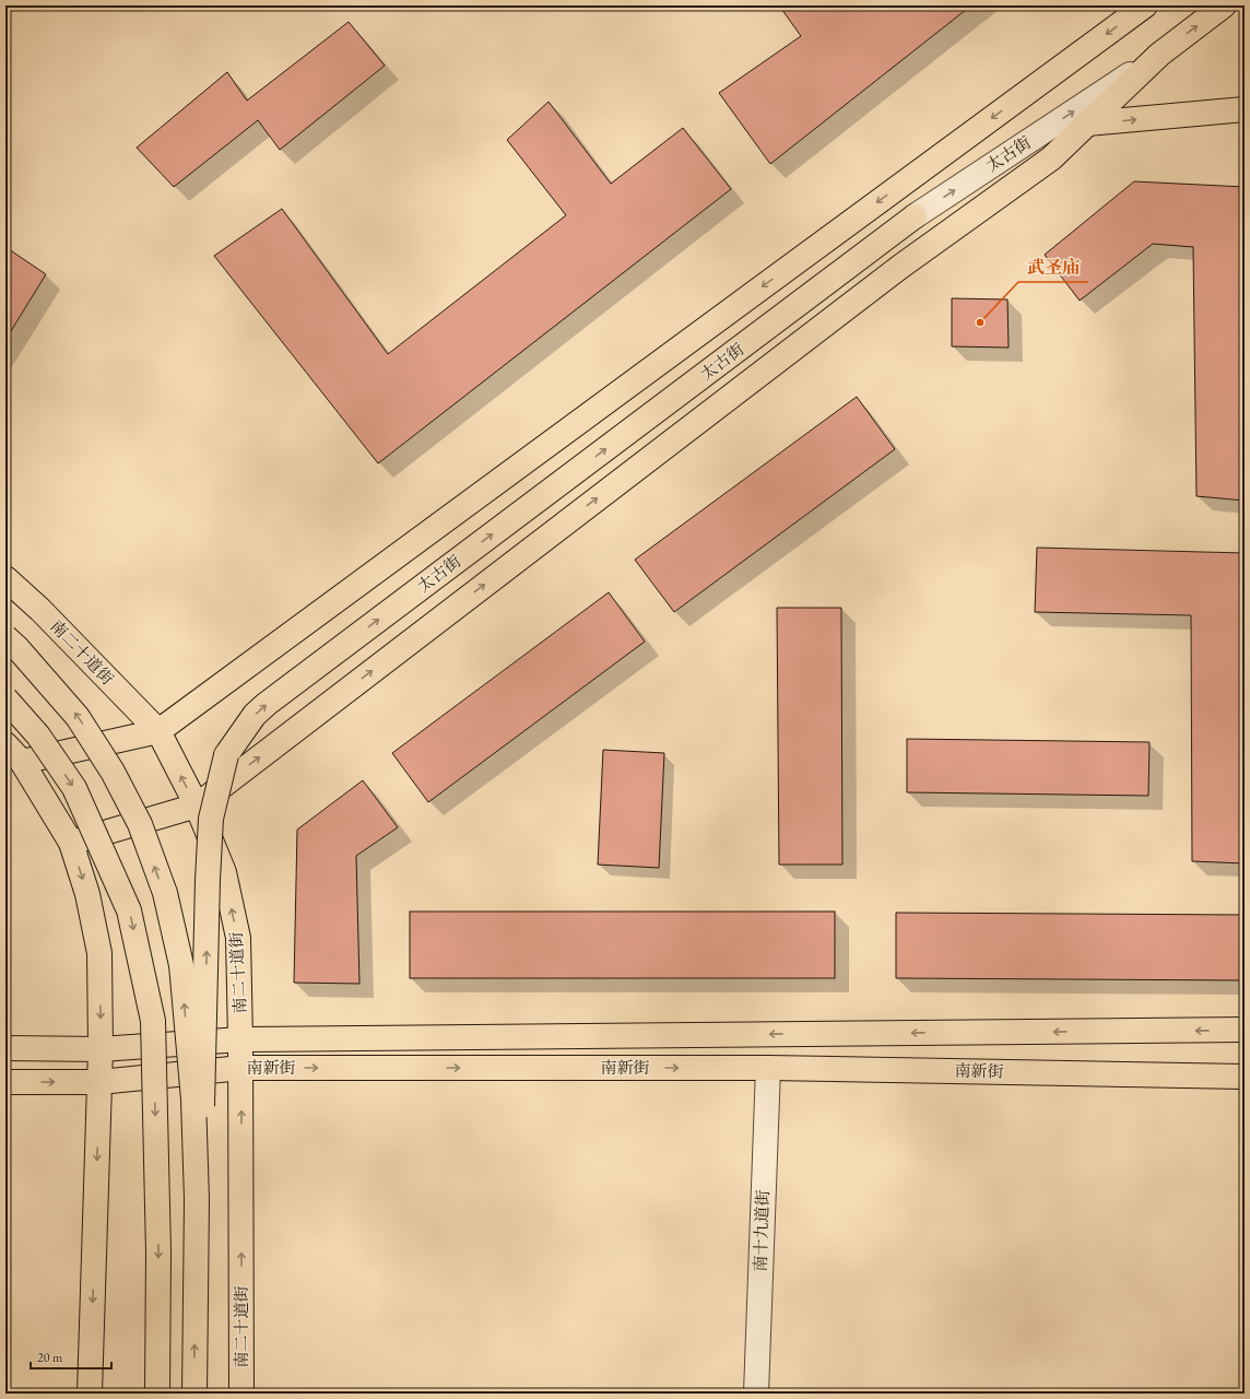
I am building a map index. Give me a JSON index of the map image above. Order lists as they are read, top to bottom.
{
  "streets": {
    "main road": ["太古街", "南二十道街", "南新街"],
    "street": ["南十九道街"]
  },
  "crossings": [
    ["太古街", "南二十道街"],
    ["南二十道街", "南新街"],
    ["南新街", "南十九道街"]
  ],
  "places": ["武圣庙"],
  "scale_bar": "20 m"
}
